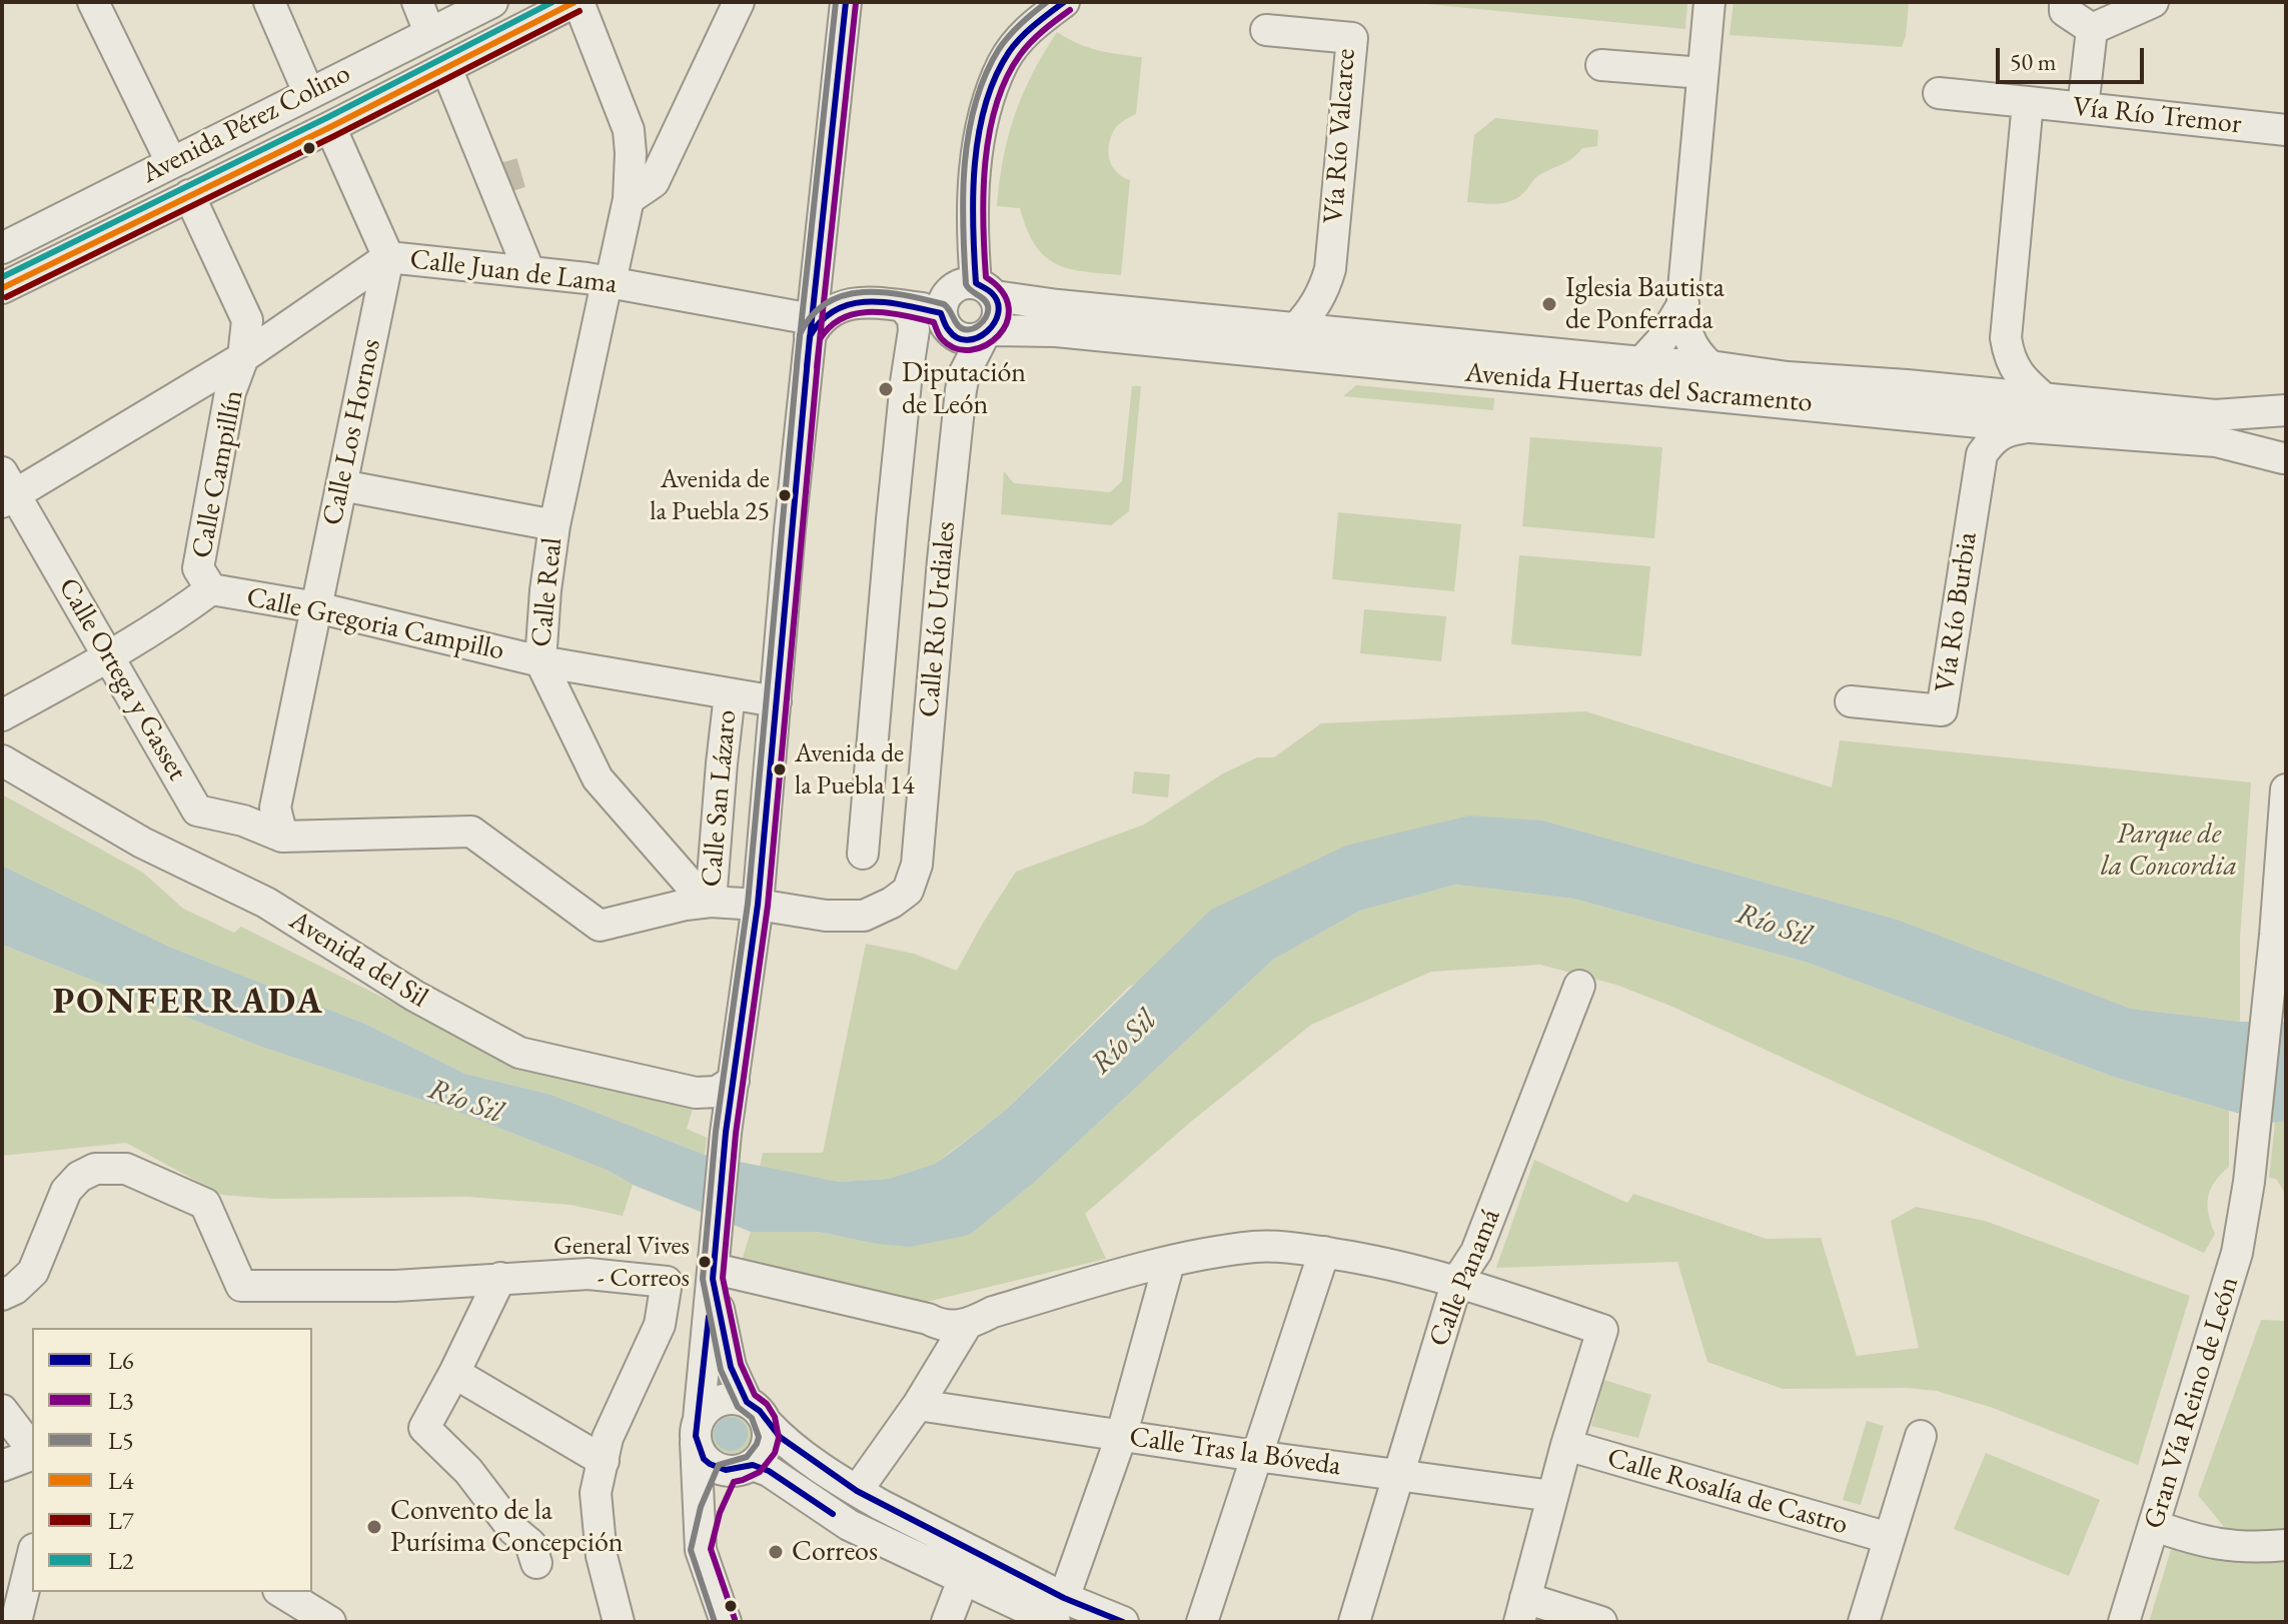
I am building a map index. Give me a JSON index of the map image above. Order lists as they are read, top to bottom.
{
  "streets": {
    "street": [
      "Vía Río Tremor",
      "Avenida Pérez Colino",
      "Vía Río Valcarce",
      "Calle Juan de Lama",
      "Avenida Huertas del Sacramento",
      "Calle Los Hornos",
      "Calle Campillín",
      "Calle Real",
      "Vía Río Burbia",
      "Calle Río Urdiales",
      "Calle Gregoria Campillo",
      "Calle Ortega y Gasset",
      "Calle San Lázaro",
      "Avenida del Sil",
      "Calle Panamá",
      "Gran Vía Reino de León",
      "Calle Tras la Bóveda",
      "Calle Rosalía de Castro"
    ]
  },
  "crossings": [
    ["Avenida Pérez Colino", "Calle Campillín"],
    ["Avenida Pérez Colino", "Calle Real"],
    ["Vía Río Valcarce", "Avenida Huertas del Sacramento"],
    ["Calle Juan de Lama", "Calle Los Hornos"],
    ["Calle Juan de Lama", "Calle Campillín"],
    ["Calle Juan de Lama", "Calle Real"],
    ["Calle Juan de Lama", "Calle Ortega y Gasset"],
    ["Avenida Huertas del Sacramento", "Vía Río Burbia"],
    ["Avenida Huertas del Sacramento", "Calle Río Urdiales"],
    ["Calle Los Hornos", "Calle Gregoria Campillo"],
    ["Calle Los Hornos", "Calle Ortega y Gasset"],
    ["Calle Campillín", "Calle Gregoria Campillo"],
    ["Calle Real", "Calle Gregoria Campillo"],
    ["Calle Real", "Calle San Lázaro"],
    ["Calle Gregoria Campillo", "Calle San Lázaro"],
    ["Calle Panamá", "Calle Tras la Bóveda"]
  ],
  "districts": ["PONFERRADA"],
  "water": ["Río Sil"],
  "parks": ["Parque de la Concordia"],
  "places": [
    "Iglesia Bautista de Ponferrada",
    "Diputación de León",
    "Avenida de la Puebla 25",
    "Avenida de la Puebla 14",
    "General Vives - Correos",
    "Convento de la Purísima Concepción",
    "Correos"
  ],
  "lines": [
    "transit line L6",
    "transit line L5",
    "transit line L4",
    "transit line L2",
    "transit line L3",
    "transit line L7"
  ],
  "legend": [
    "L6",
    "L3",
    "L5",
    "L4",
    "L7",
    "L2"
  ],
  "scale_bar": "50 m"
}
